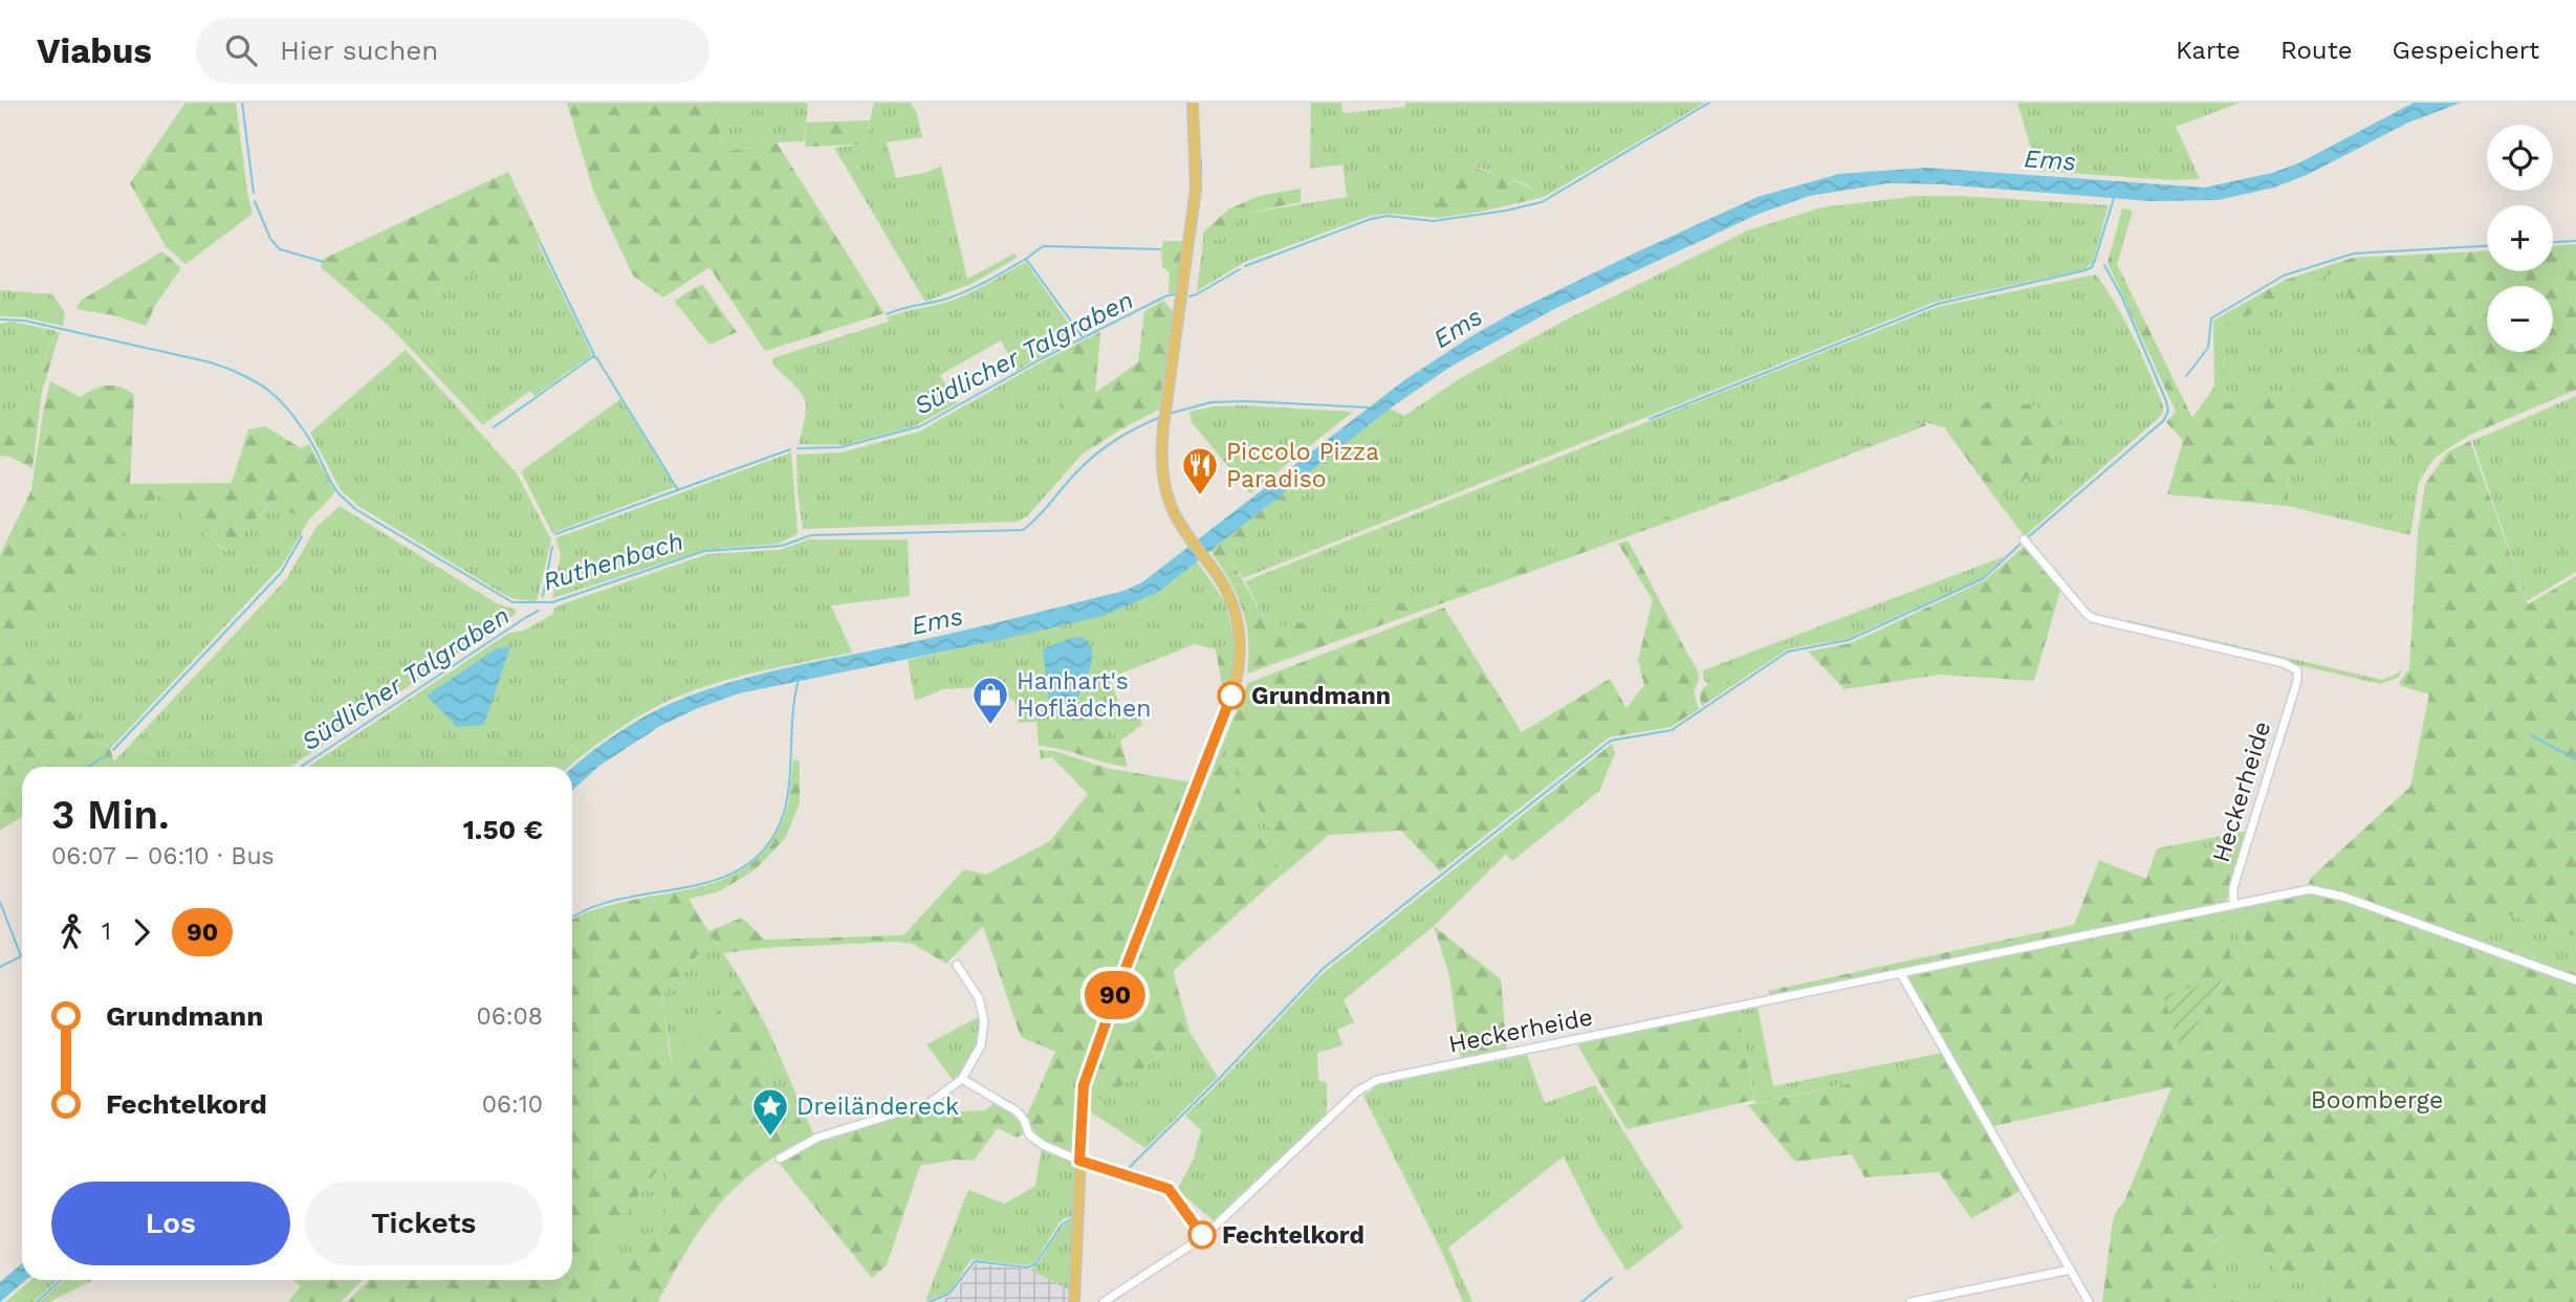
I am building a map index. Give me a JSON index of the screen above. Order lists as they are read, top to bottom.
{
  "streets": {
    "street": ["Heckerheide"]
  },
  "water": ["Ems", "Südlicher Talgraben", "Ruthenbach"],
  "parks": ["Boomberge"],
  "places": {
    "restaurant": ["Piccolo Pizza Paradiso"],
    "other": ["Grundmann", "Fechtelkord"],
    "shop": ["Hanhart's Hoflädchen"],
    "place": ["Dreiländereck"]
  },
  "lines": ["bus line 90"],
  "page": {
    "header": "Viabus",
    "search": "Hier suchen",
    "nav": ["Karte", "Route", "Gespeichert"],
    "on_map": "90",
    "map_buttons": ["+", "−"],
    "heading": ["3 Min.", "06:07 – 06:10 · Bus", "1.50 €"],
    "legs": ["1", "90"],
    "list": [
      {
        "name": "Grundmann",
        "value": "06:08"
      },
      {
        "name": "Fechtelkord",
        "value": "06:10"
      }
    ],
    "buttons": ["Los", "Tickets"]
  }
}
